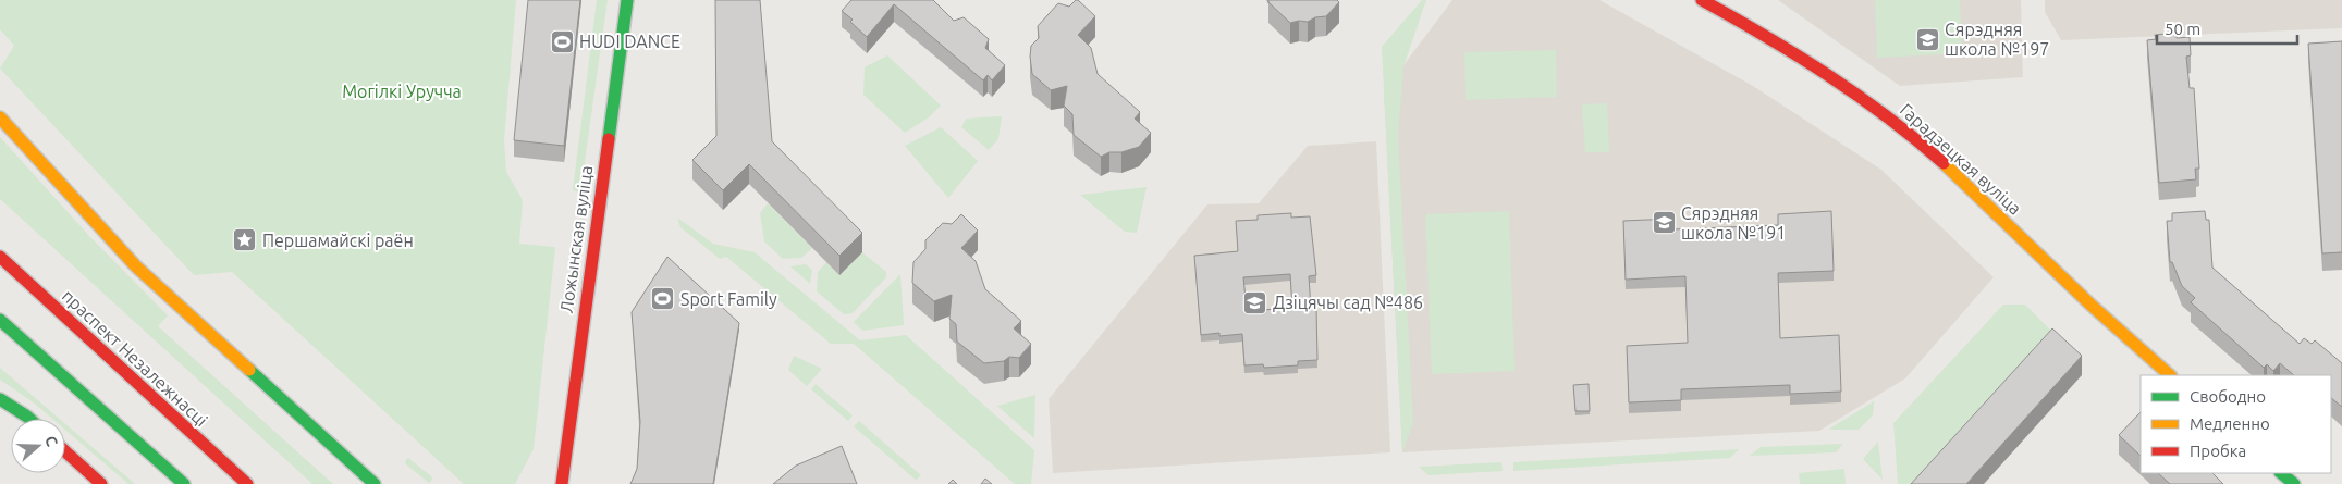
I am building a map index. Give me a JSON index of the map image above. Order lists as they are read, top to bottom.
{
  "streets": {
    "main road": ["Гарадзецкая вуліца", "Ложынская вуліца", "праспект Незалежнасці"]
  },
  "parks": ["Могілкі Уручча"],
  "places": {
    "school or university": ["Сярэдняя школа №197", "Сярэдняя школа №191", "Дзіцячы сад №486"],
    "sports": ["HUDI DANCE", "Sport Family"],
    "place": ["Першамайскі раён"]
  },
  "legend": ["Свободно", "Медленно", "Пробка"],
  "scale_bar": "50 m",
  "north": "right"
}
